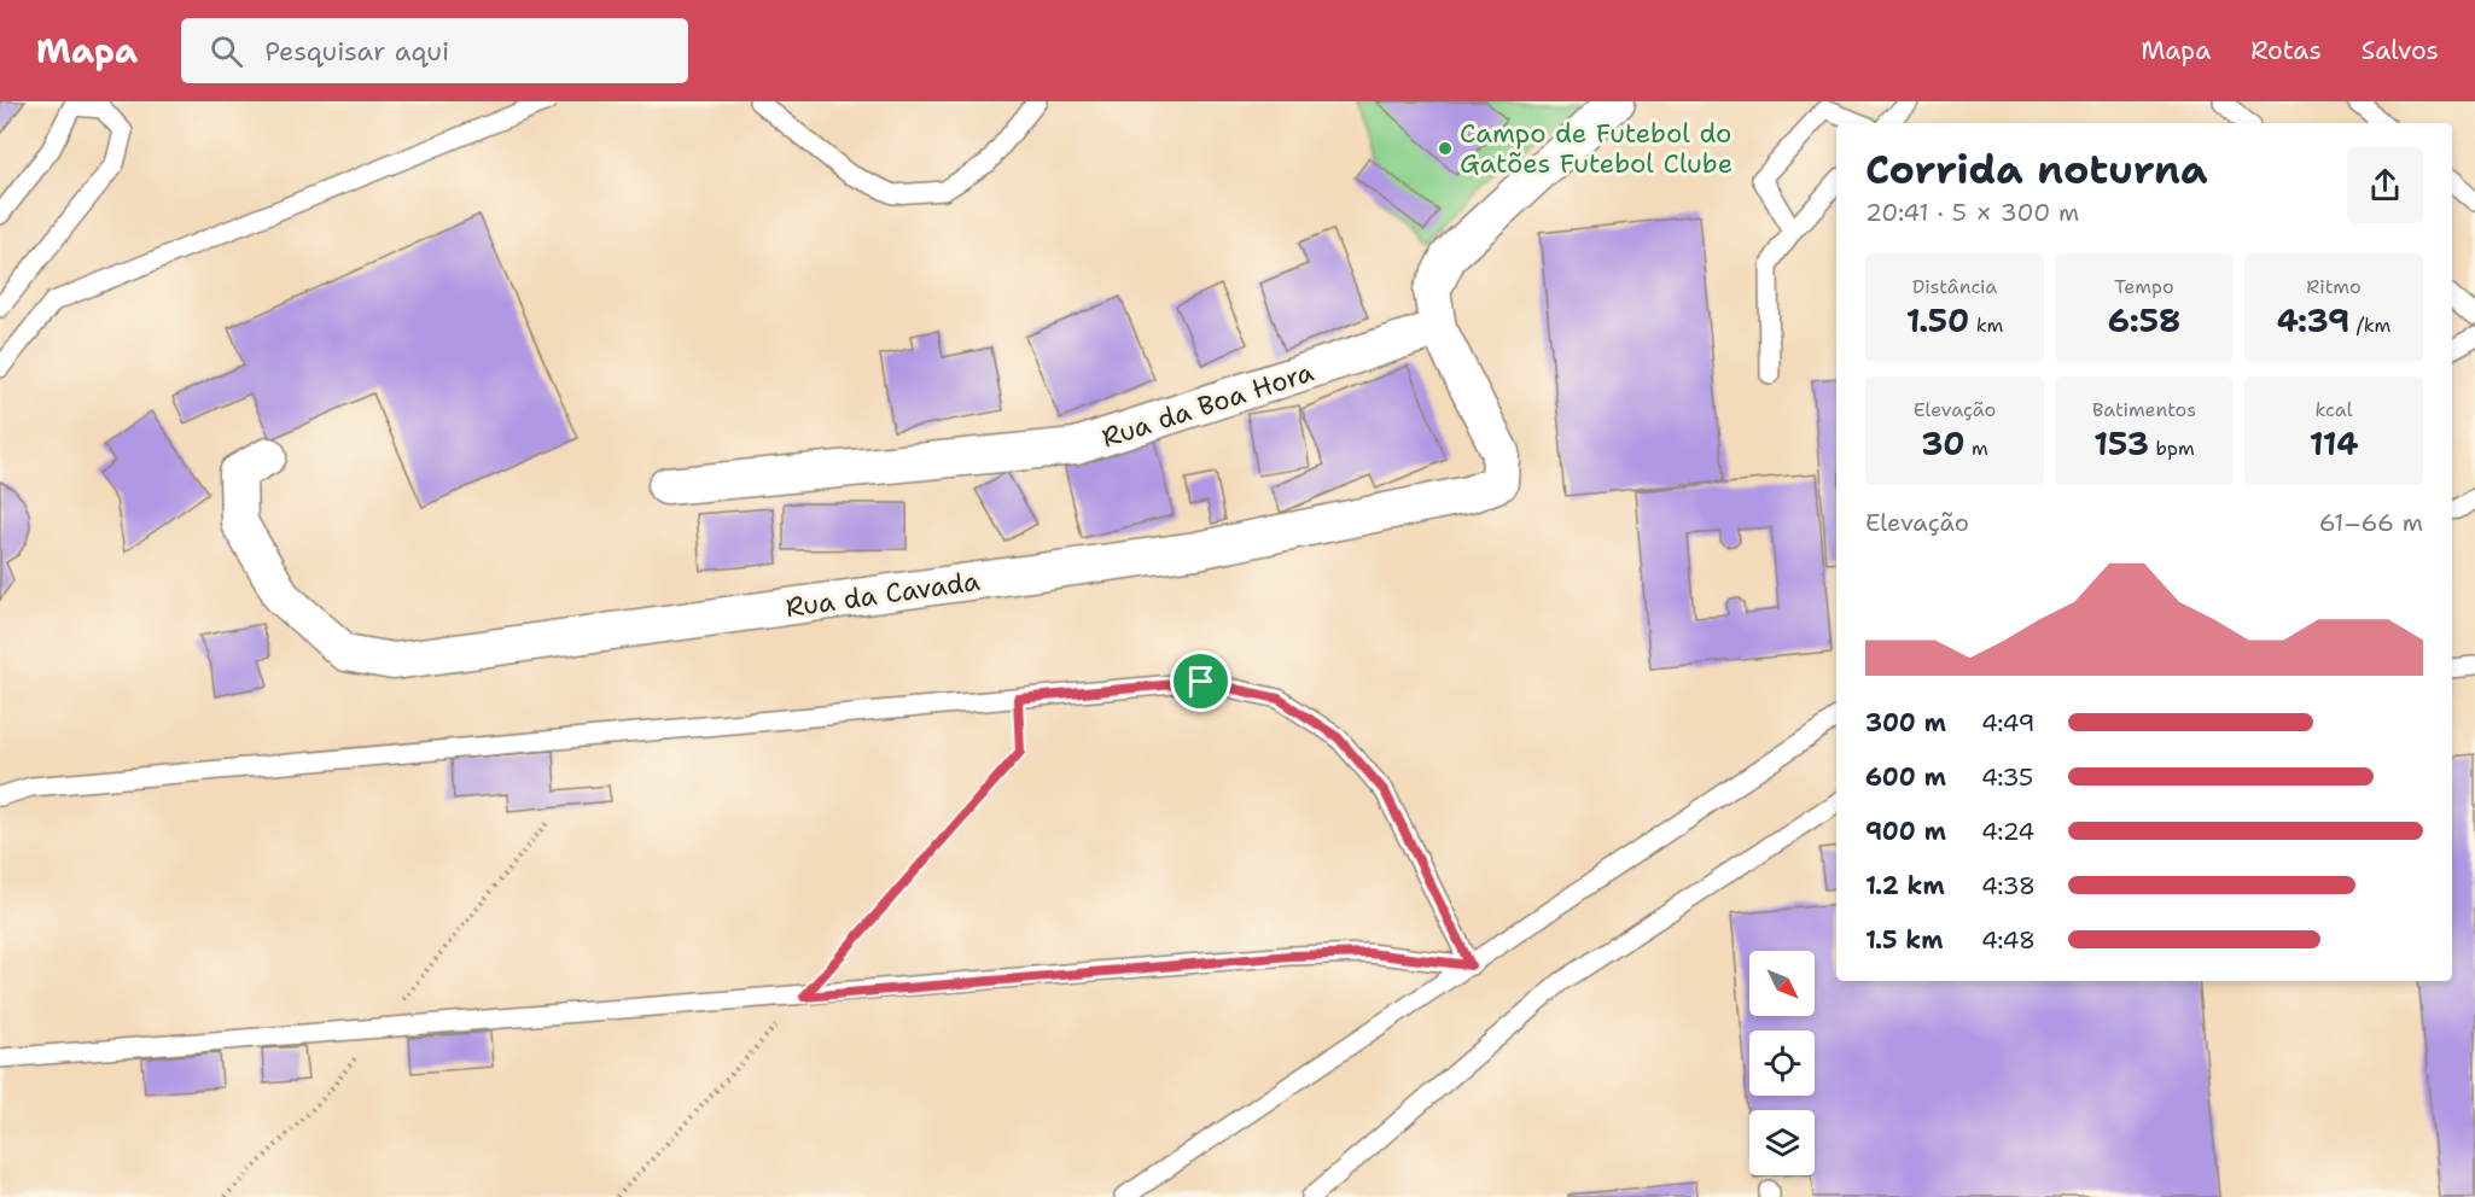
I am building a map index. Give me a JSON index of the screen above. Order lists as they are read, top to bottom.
{
  "streets": {
    "street": ["Rua da Boa Hora", "Rua da Cavada"]
  },
  "crossings": [
    ["Rua da Boa Hora", "Rua da Cavada"]
  ],
  "places": ["Campo de Futebol do Gatões Futebol Clube"],
  "north": "bottom right",
  "page": {
    "header": "Mapa",
    "search": "Pesquisar aqui",
    "nav": ["Mapa", "Rotas", "Salvos"],
    "heading": ["Corrida noturna", "20:41 · 5 × 300 m"],
    "stats": [
      ["Distância", "1.50 km"],
      ["Tempo", "6:58"],
      ["Ritmo", "4:39 /km"],
      ["Elevação", "30 m"],
      ["Batimentos", "153 bpm"],
      ["kcal", "114"]
    ],
    "chart": ["Elevação", "61–66 m"],
    "list": [
      {
        "name": "300 m",
        "note": "4:49"
      },
      {
        "name": "600 m",
        "note": "4:35"
      },
      {
        "name": "900 m",
        "note": "4:24"
      },
      {
        "name": "1.2 km",
        "note": "4:38"
      },
      {
        "name": "1.5 km",
        "note": "4:48"
      }
    ]
  }
}
